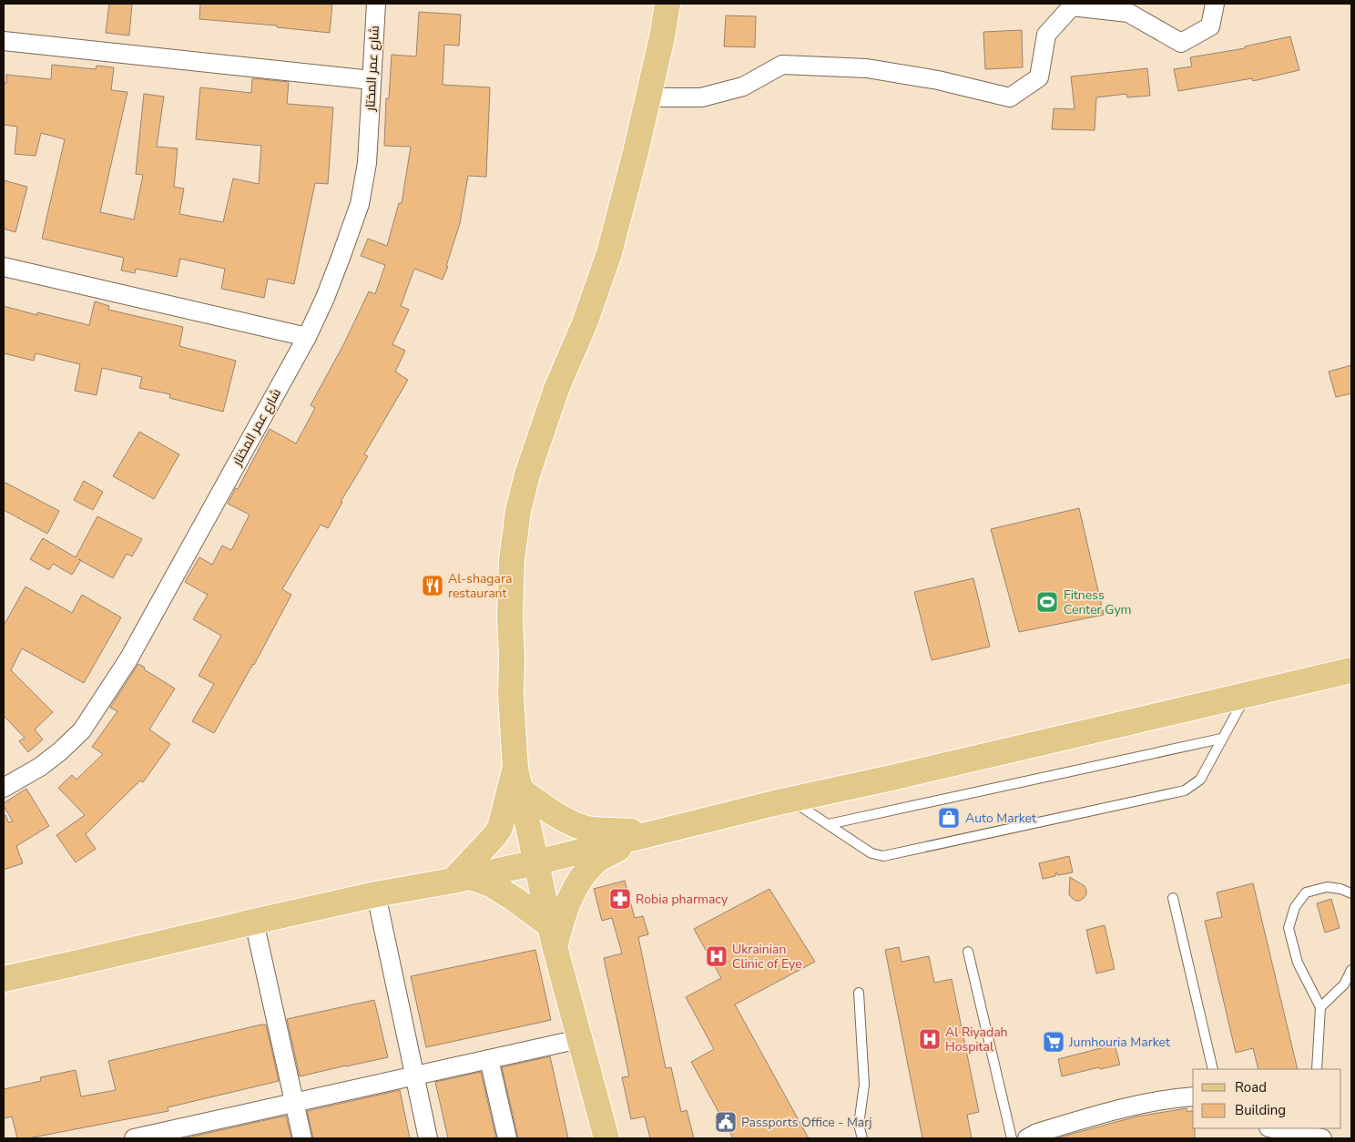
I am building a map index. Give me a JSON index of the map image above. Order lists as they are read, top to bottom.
{
  "streets": {
    "street": ["شارع عمر المختار"]
  },
  "places": {
    "restaurant": ["Al-shagara restaurant"],
    "sports": ["Fitness Center Gym"],
    "shop": ["Auto Market"],
    "pharmacy": ["Robia pharmacy"],
    "hospital": ["Ukrainian Clinic of Eye", "Al Riyadah Hospital"],
    "supermarket": ["Jumhouria Market"],
    "public building": ["Passports Office - Marj"]
  },
  "legend": ["Road", "Building"]
}
